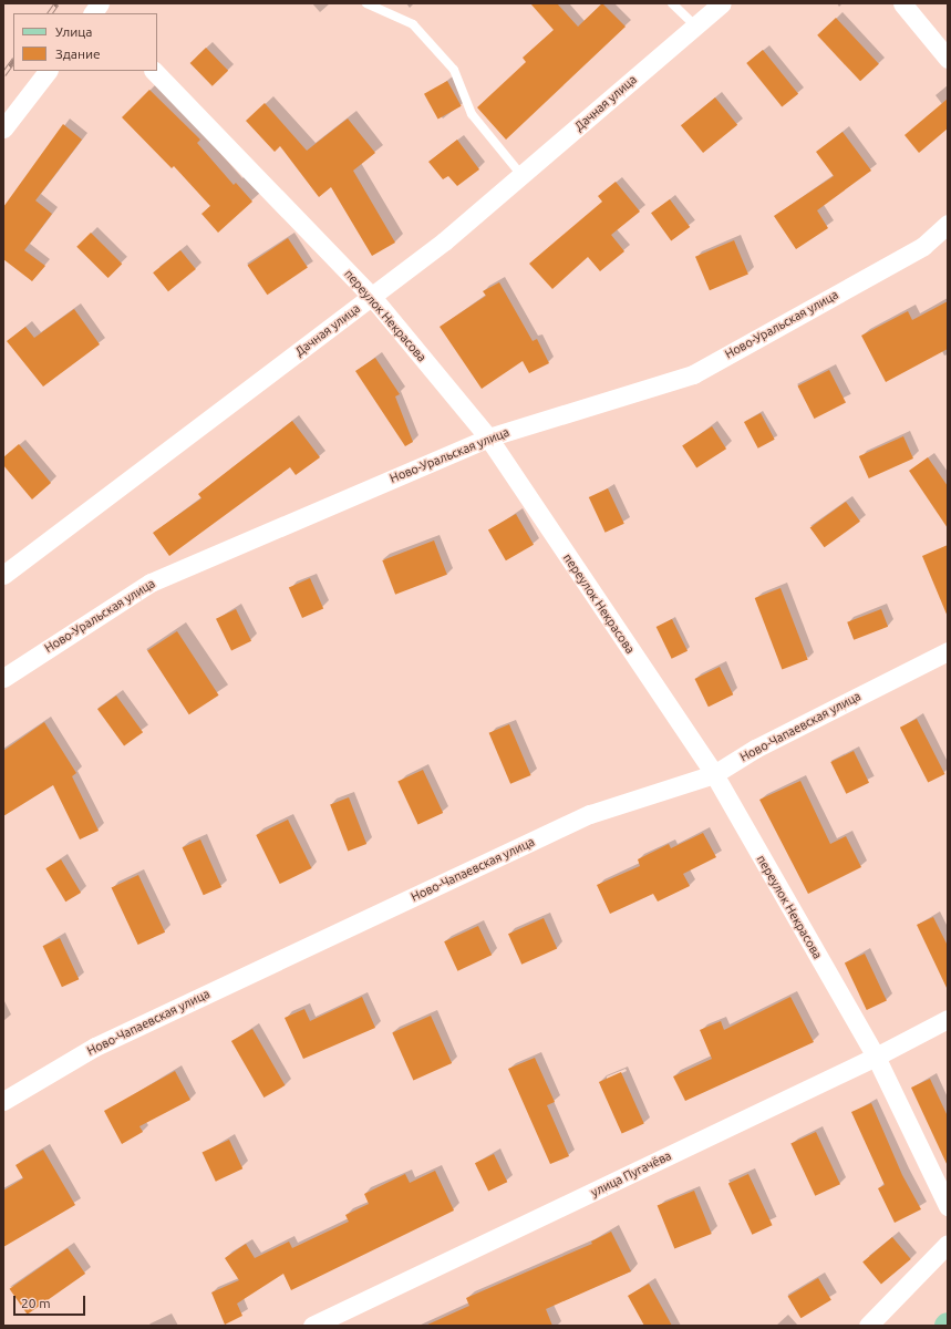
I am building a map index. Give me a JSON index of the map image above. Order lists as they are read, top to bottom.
{
  "streets": {
    "street": [
      "Дачная улица",
      "переулок Некрасова",
      "Ново-Уральская улица",
      "Ново-Чапаевская улица",
      "улица Пугачёва"
    ]
  },
  "crossings": [
    ["Дачная улица", "переулок Некрасова"],
    ["переулок Некрасова", "Ново-Уральская улица"],
    ["переулок Некрасова", "Ново-Чапаевская улица"],
    ["переулок Некрасова", "улица Пугачёва"]
  ],
  "legend": ["Улица", "Здание"],
  "scale_bar": "20 m"
}
